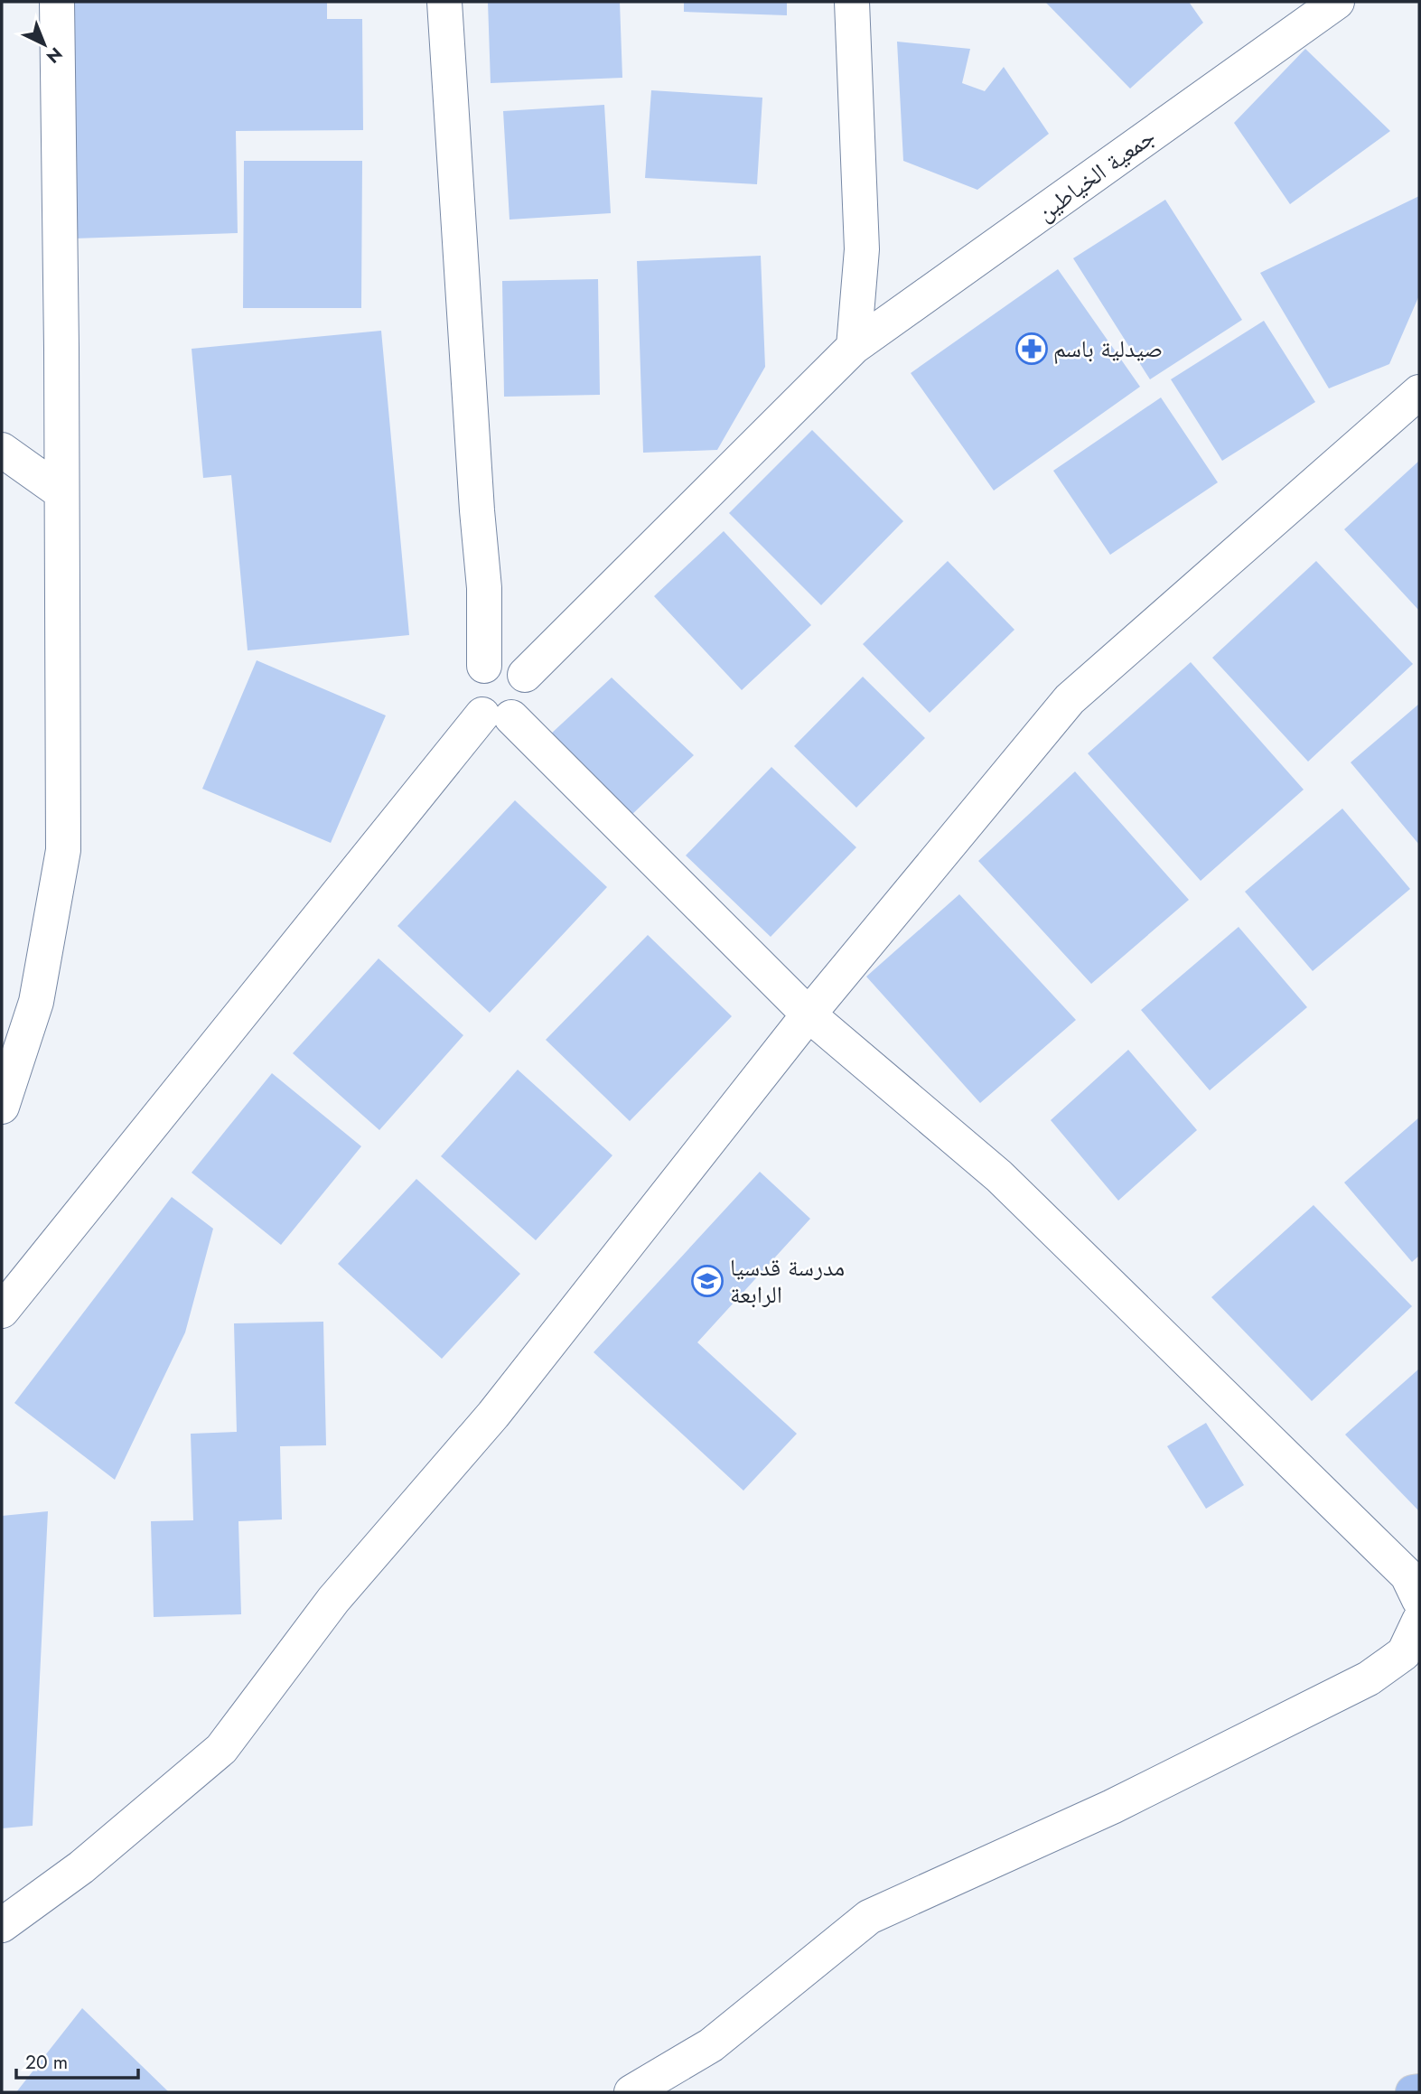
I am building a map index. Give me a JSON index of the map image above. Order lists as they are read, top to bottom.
{
  "streets": {
    "street": ["جمعية الخياطين"]
  },
  "places": {
    "pharmacy": ["صيدلية باسم"],
    "school or university": ["مدرسة قدسيا الرابعة"]
  },
  "scale_bar": "20 m",
  "north": "bottom right"
}
